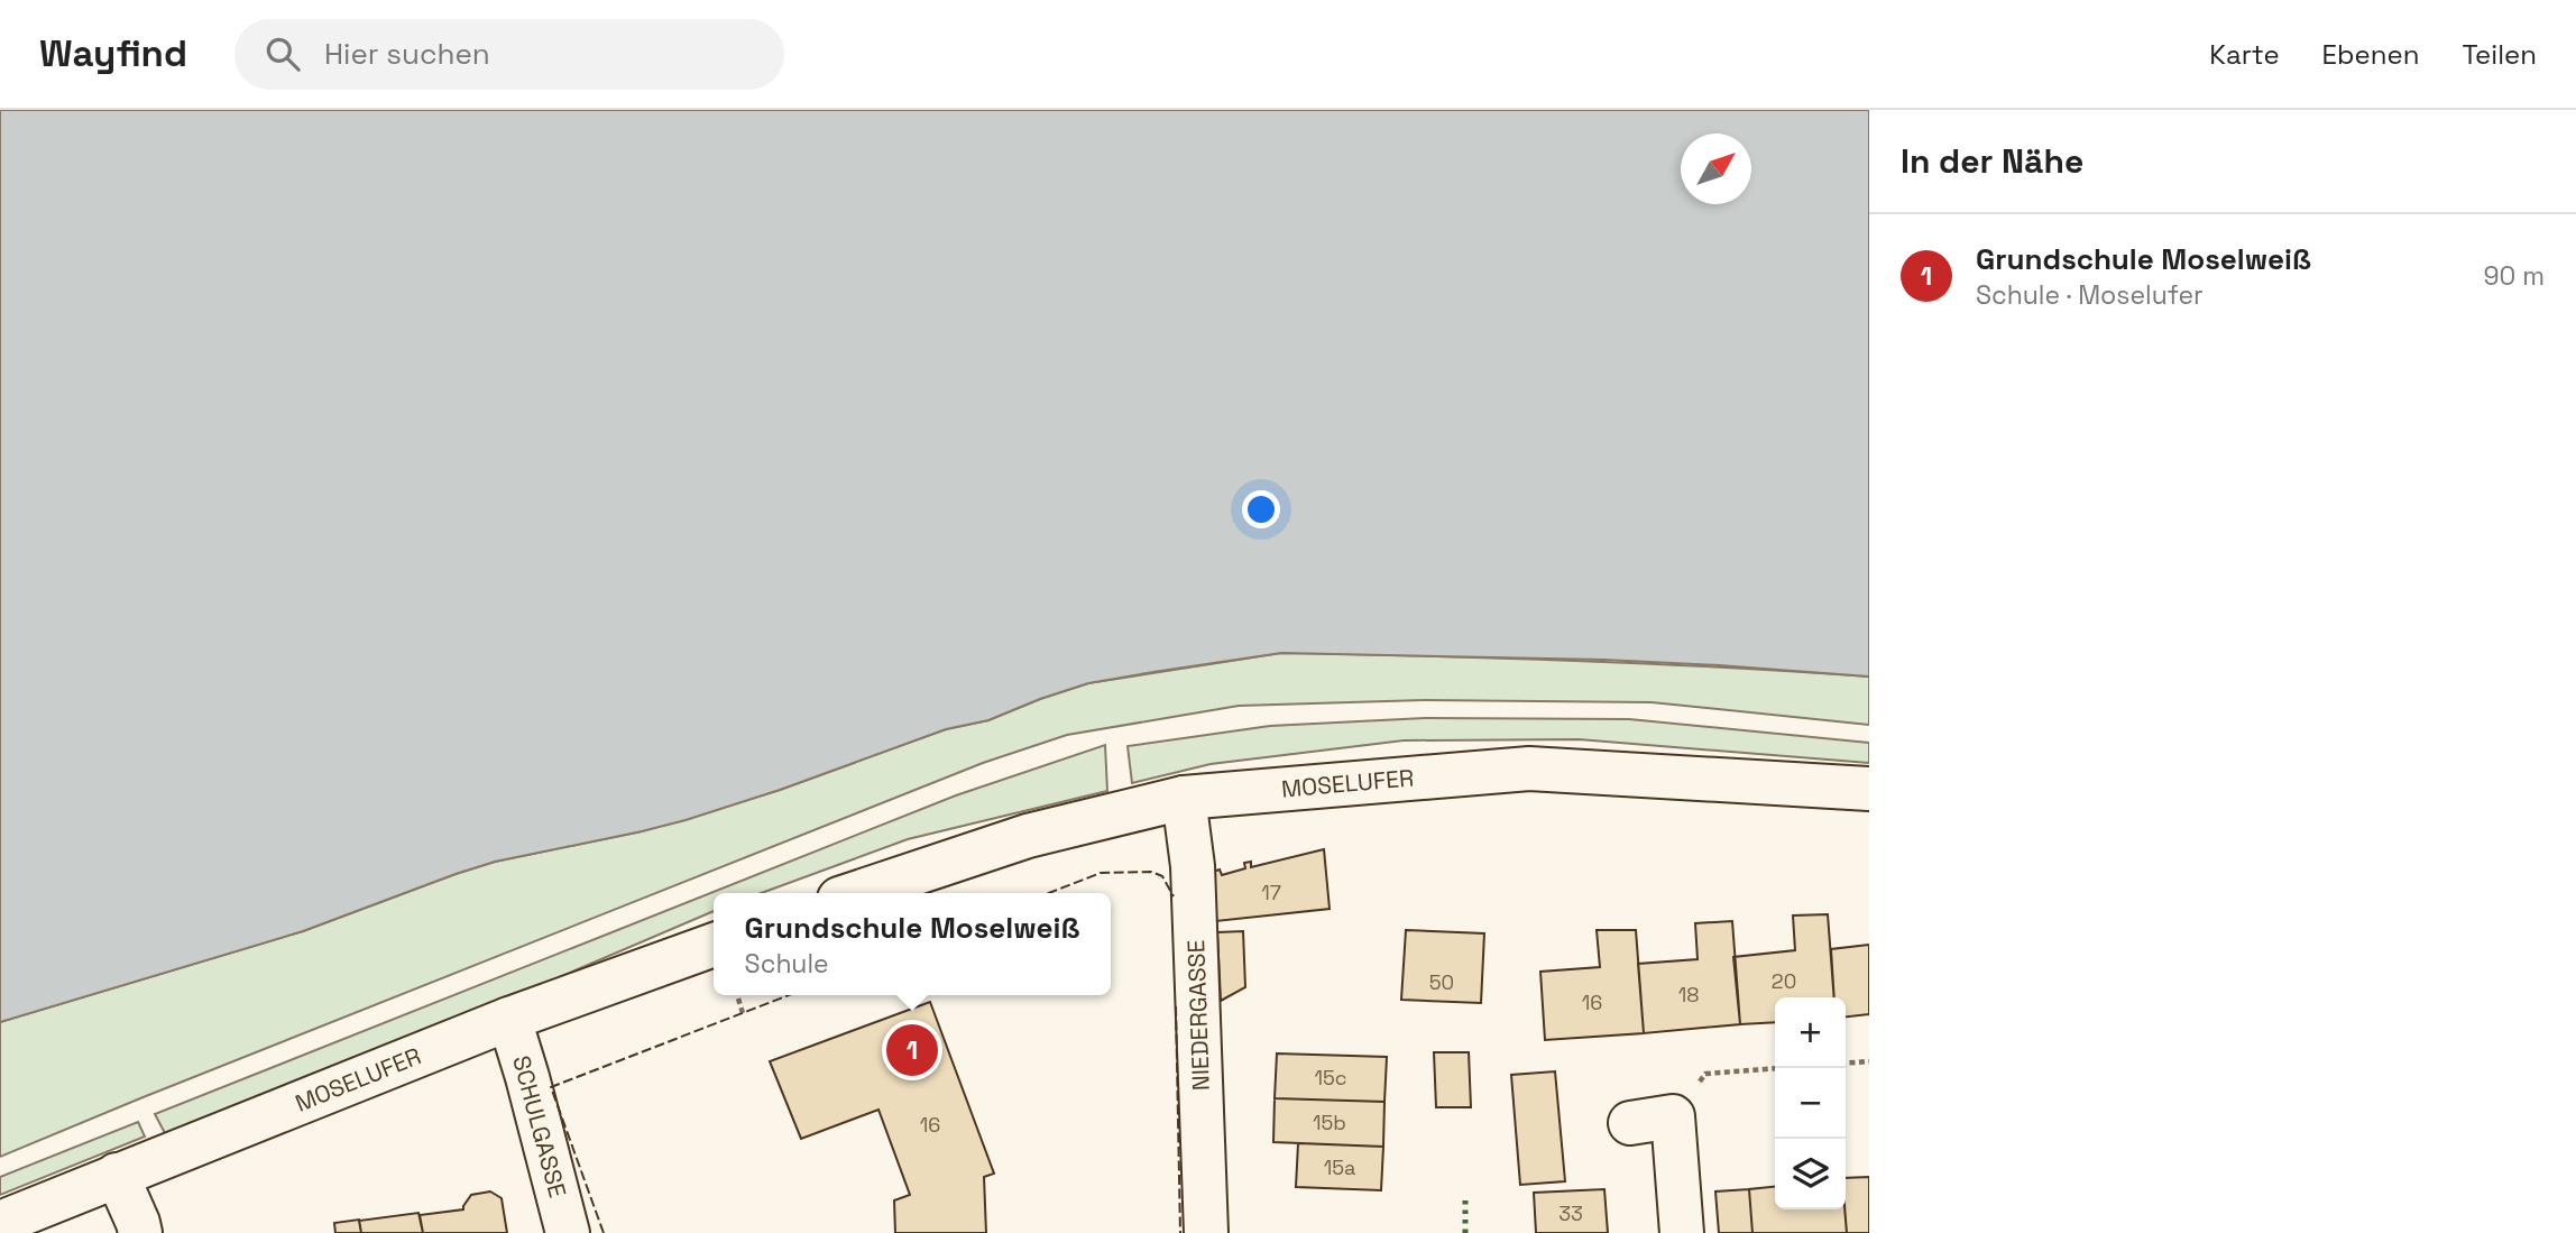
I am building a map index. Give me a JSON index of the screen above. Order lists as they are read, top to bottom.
{
  "streets": {
    "main road": ["MOSELUFER", "NIEDERGASSE", "SCHULGASSE"]
  },
  "crossings": [
    ["MOSELUFER", "NIEDERGASSE"],
    ["MOSELUFER", "SCHULGASSE"]
  ],
  "house_numbers": [
    "17",
    "20",
    "50",
    "18",
    "16",
    "15c",
    "15b",
    "16",
    "15a",
    "33"
  ],
  "north": "top right",
  "page": {
    "header": "Wayfind",
    "search": "Hier suchen",
    "nav": ["Karte", "Ebenen", "Teilen"],
    "heading": "In der Nähe",
    "list": [
      {
        "mark": "1",
        "name": "Grundschule Moselweiß",
        "note": "Schule · Moselufer",
        "value": "90 m"
      }
    ],
    "popup": ["Grundschule Moselweiß", "Schule"],
    "map_buttons": ["+", "−"],
    "pins": "1"
  }
}
